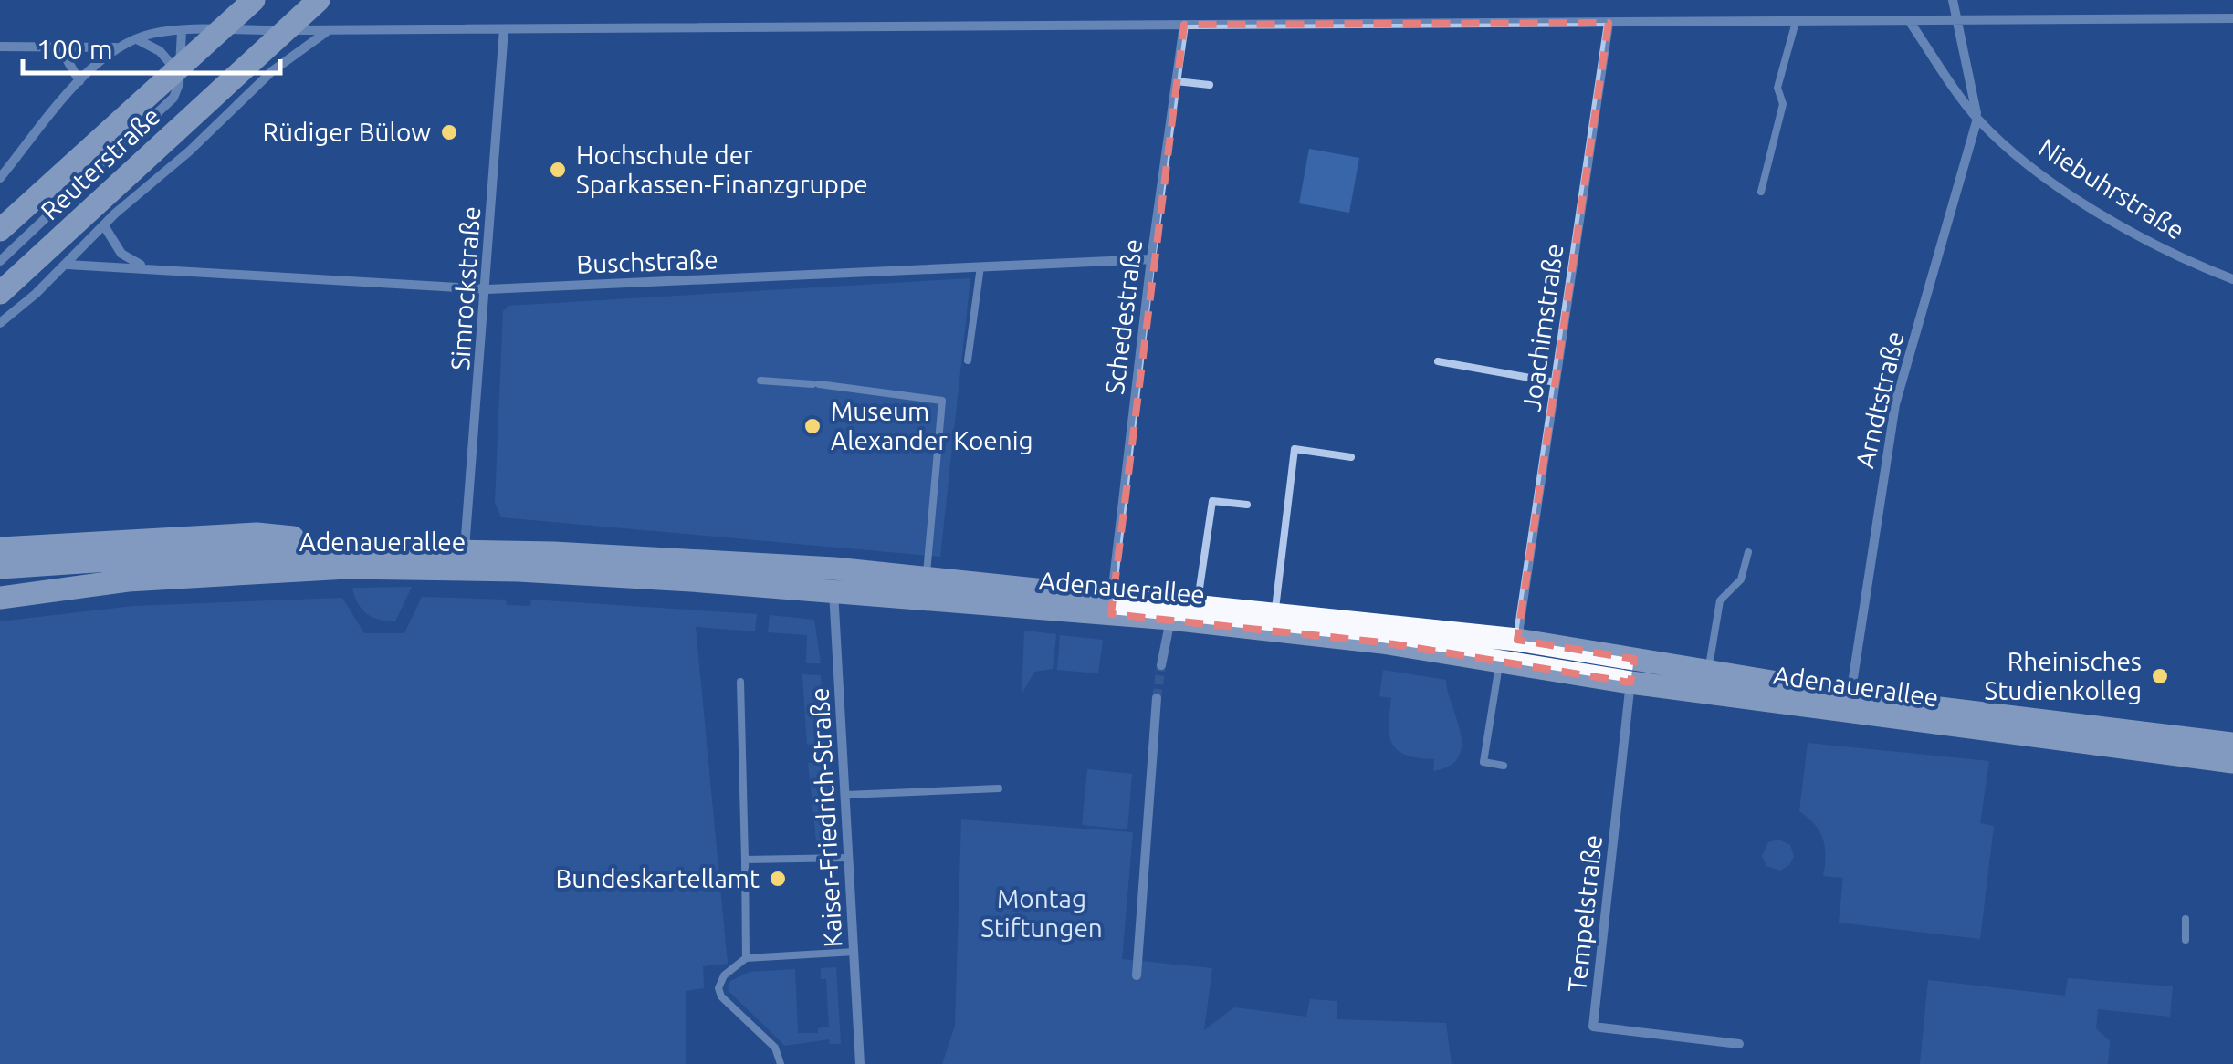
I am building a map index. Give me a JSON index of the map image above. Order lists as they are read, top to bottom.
{
  "streets": {
    "main road": ["Reuterstraße", "Adenauerallee"],
    "street": [
      "Niebuhrstraße",
      "Buschstraße",
      "Simrockstraße",
      "Schedestraße",
      "Joachimstraße",
      "Arndtstraße",
      "Kaiser-Friedrich-Straße",
      "Tempelstraße"
    ]
  },
  "crossings": [
    ["Niebuhrstraße", "Arndtstraße"],
    ["Buschstraße", "Simrockstraße"],
    ["Buschstraße", "Schedestraße"],
    ["Simrockstraße", "Adenauerallee"],
    ["Schedestraße", "Adenauerallee"],
    ["Joachimstraße", "Adenauerallee"],
    ["Arndtstraße", "Adenauerallee"],
    ["Adenauerallee", "Kaiser-Friedrich-Straße"],
    ["Adenauerallee", "Tempelstraße"]
  ],
  "parks": ["Montag Stiftungen"],
  "places": [
    "Rüdiger Bülow",
    "Hochschule der Sparkassen-Finanzgruppe",
    "Museum Alexander Koenig",
    "Rheinisches Studienkolleg",
    "Bundeskartellamt"
  ],
  "scale_bar": "100 m"
}
